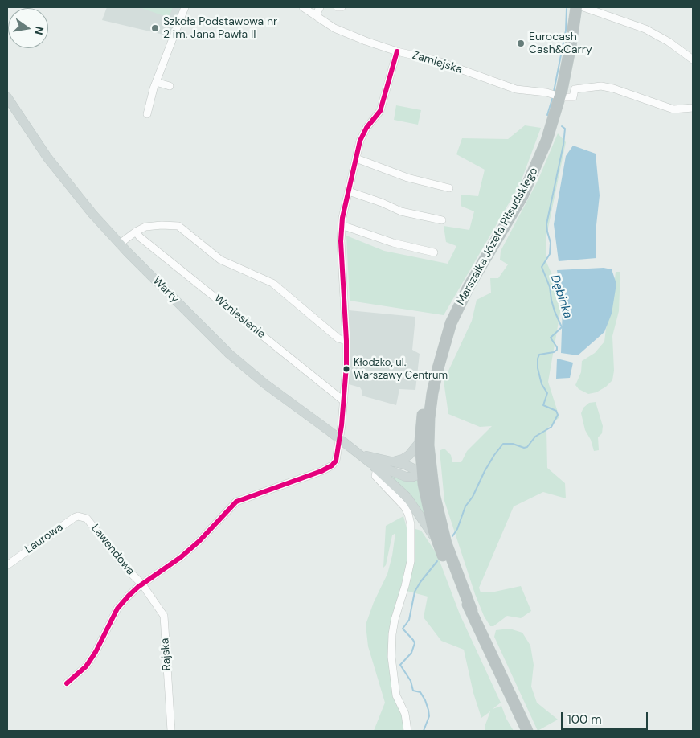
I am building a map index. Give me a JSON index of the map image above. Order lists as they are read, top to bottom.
{
  "streets": {
    "highway": ["Marszałka Józefa Piłsudskiego"],
    "main road": ["Warty"],
    "street": [
      "Zamiejska",
      "Wzniesienie",
      "Laurowa",
      "Lawendowa",
      "Rajska"
    ]
  },
  "crossings": [
    ["Laurowa", "Lawendowa"],
    ["Lawendowa", "Rajska"]
  ],
  "water": ["Dębinka"],
  "places": ["Szkoła Podstawowa nr 2 im. Jana Pawła II", "Eurocash Cash&Carry", "Kłodzko, ul. Warszawy Centrum"],
  "scale_bar": "100 m",
  "north": "right"
}
